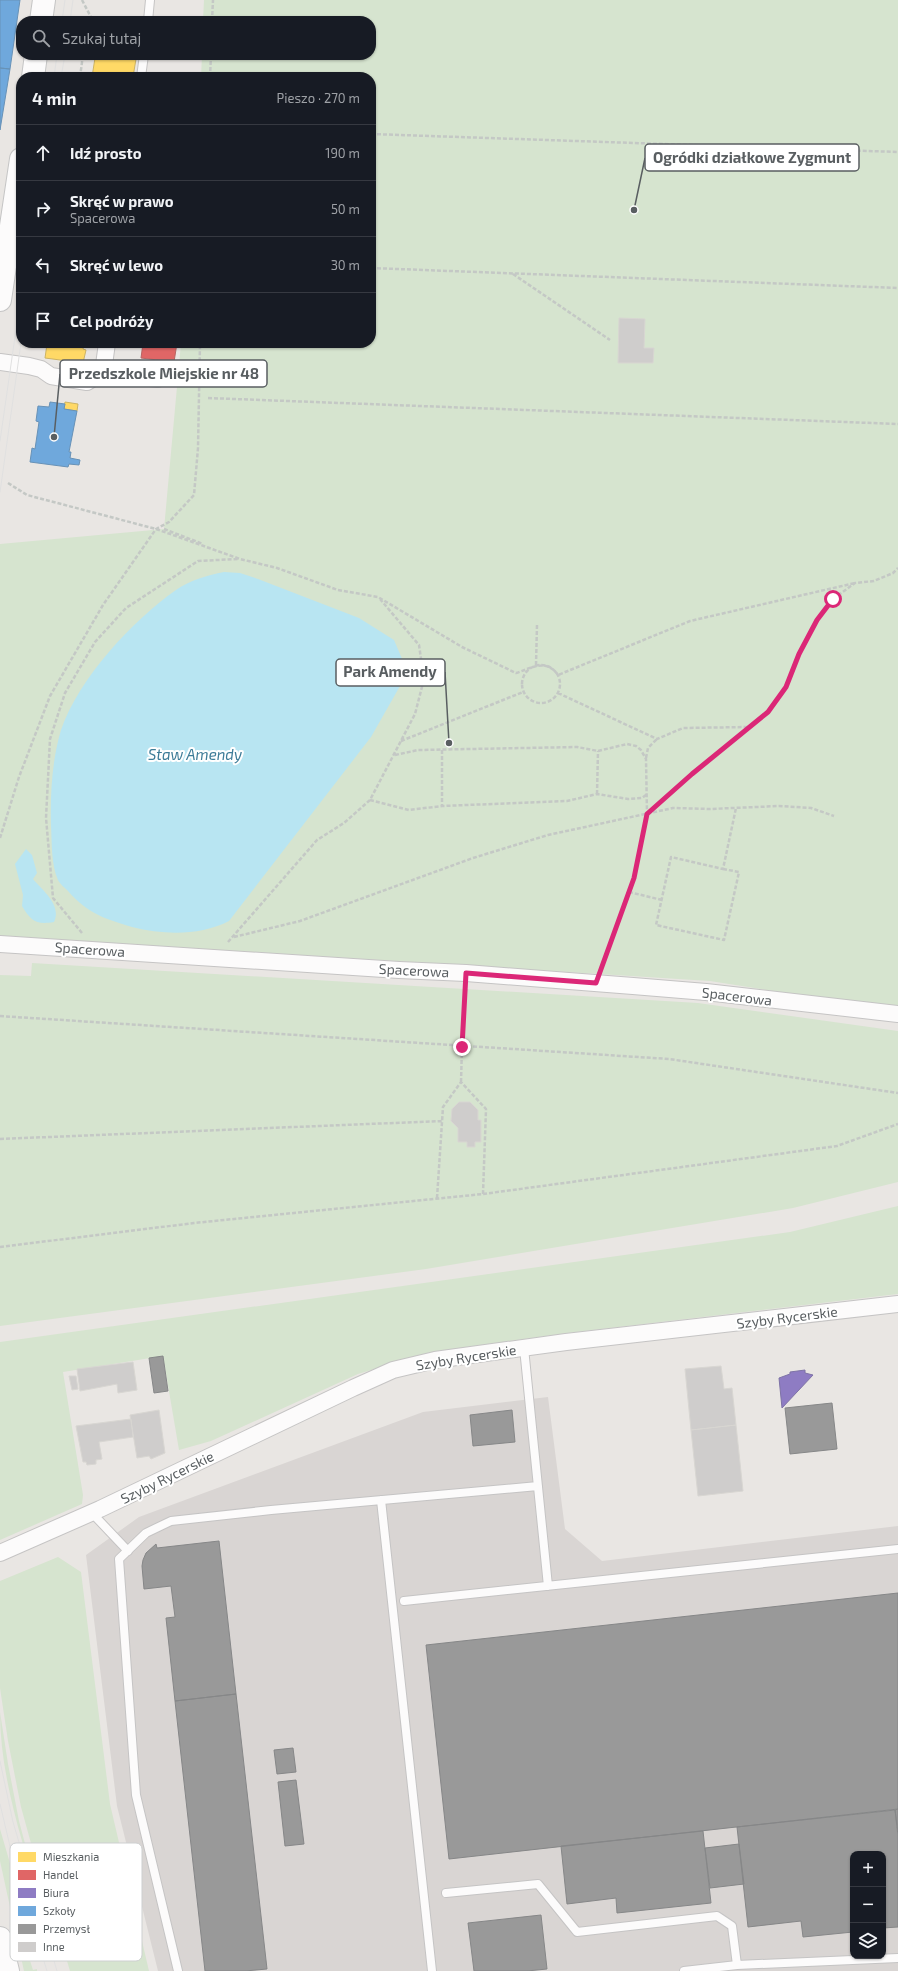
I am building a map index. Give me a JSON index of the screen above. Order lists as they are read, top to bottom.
{
  "streets": {
    "street": ["Spacerowa", "Szyby Rycerskie"]
  },
  "water": ["Staw Amendy"],
  "places": ["Ogródki działkowe Zygmunt", "Przedszkole Miejskie nr 48", "Park Amendy"],
  "legend": [
    "Mieszkania",
    "Handel",
    "Biura",
    "Szkoły",
    "Przemysł",
    "Inne"
  ],
  "page": {
    "search": "Szukaj tutaj",
    "heading": ["4 min", "Pieszo · 270 m"],
    "list": [
      ["Idź prosto", "190 m"],
      ["Skręć w prawo", "Spacerowa", "50 m"],
      ["Skręć w lewo", "30 m"],
      "Cel podróży"
    ],
    "map_buttons": ["+", "−"]
  }
}
